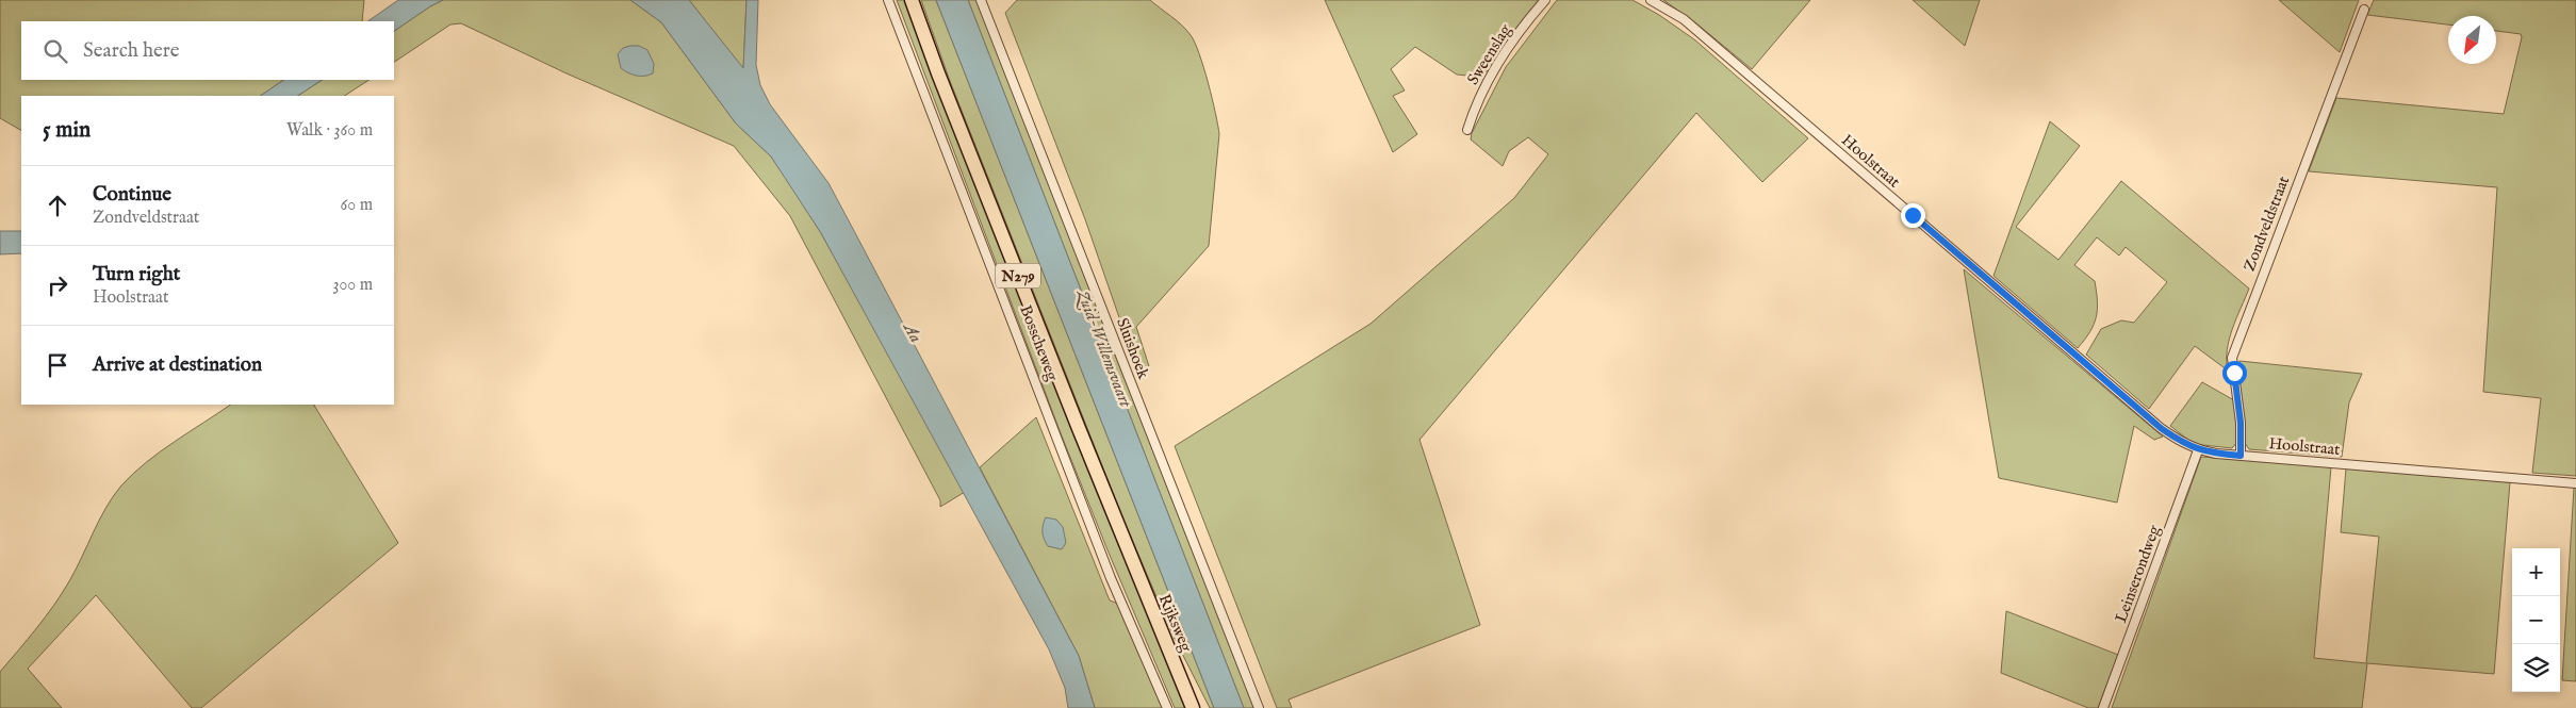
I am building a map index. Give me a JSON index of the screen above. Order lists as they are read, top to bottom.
{
  "streets": {
    "main road": ["N279", "Bosscheweg", "Rijksweg"],
    "street": [
      "Sweenslag",
      "Hoolstraat",
      "Zondveldstraat",
      "Sluishoek",
      "Leinserondweg"
    ]
  },
  "crossings": [
    ["Hoolstraat", "Zondveldstraat"],
    ["Hoolstraat", "Leinserondweg"],
    ["Bosscheweg", "Rijksweg"]
  ],
  "water": ["Aa", "Zuid-Willemsvaart"],
  "north": "bottom left",
  "page": {
    "search": "Search here",
    "heading": ["5 min", "Walk · 360 m"],
    "list": [
      ["Continue", "Zondveldstraat", "60 m"],
      ["Turn right", "Hoolstraat", "300 m"],
      "Arrive at destination"
    ],
    "map_buttons": ["+", "−"]
  }
}
